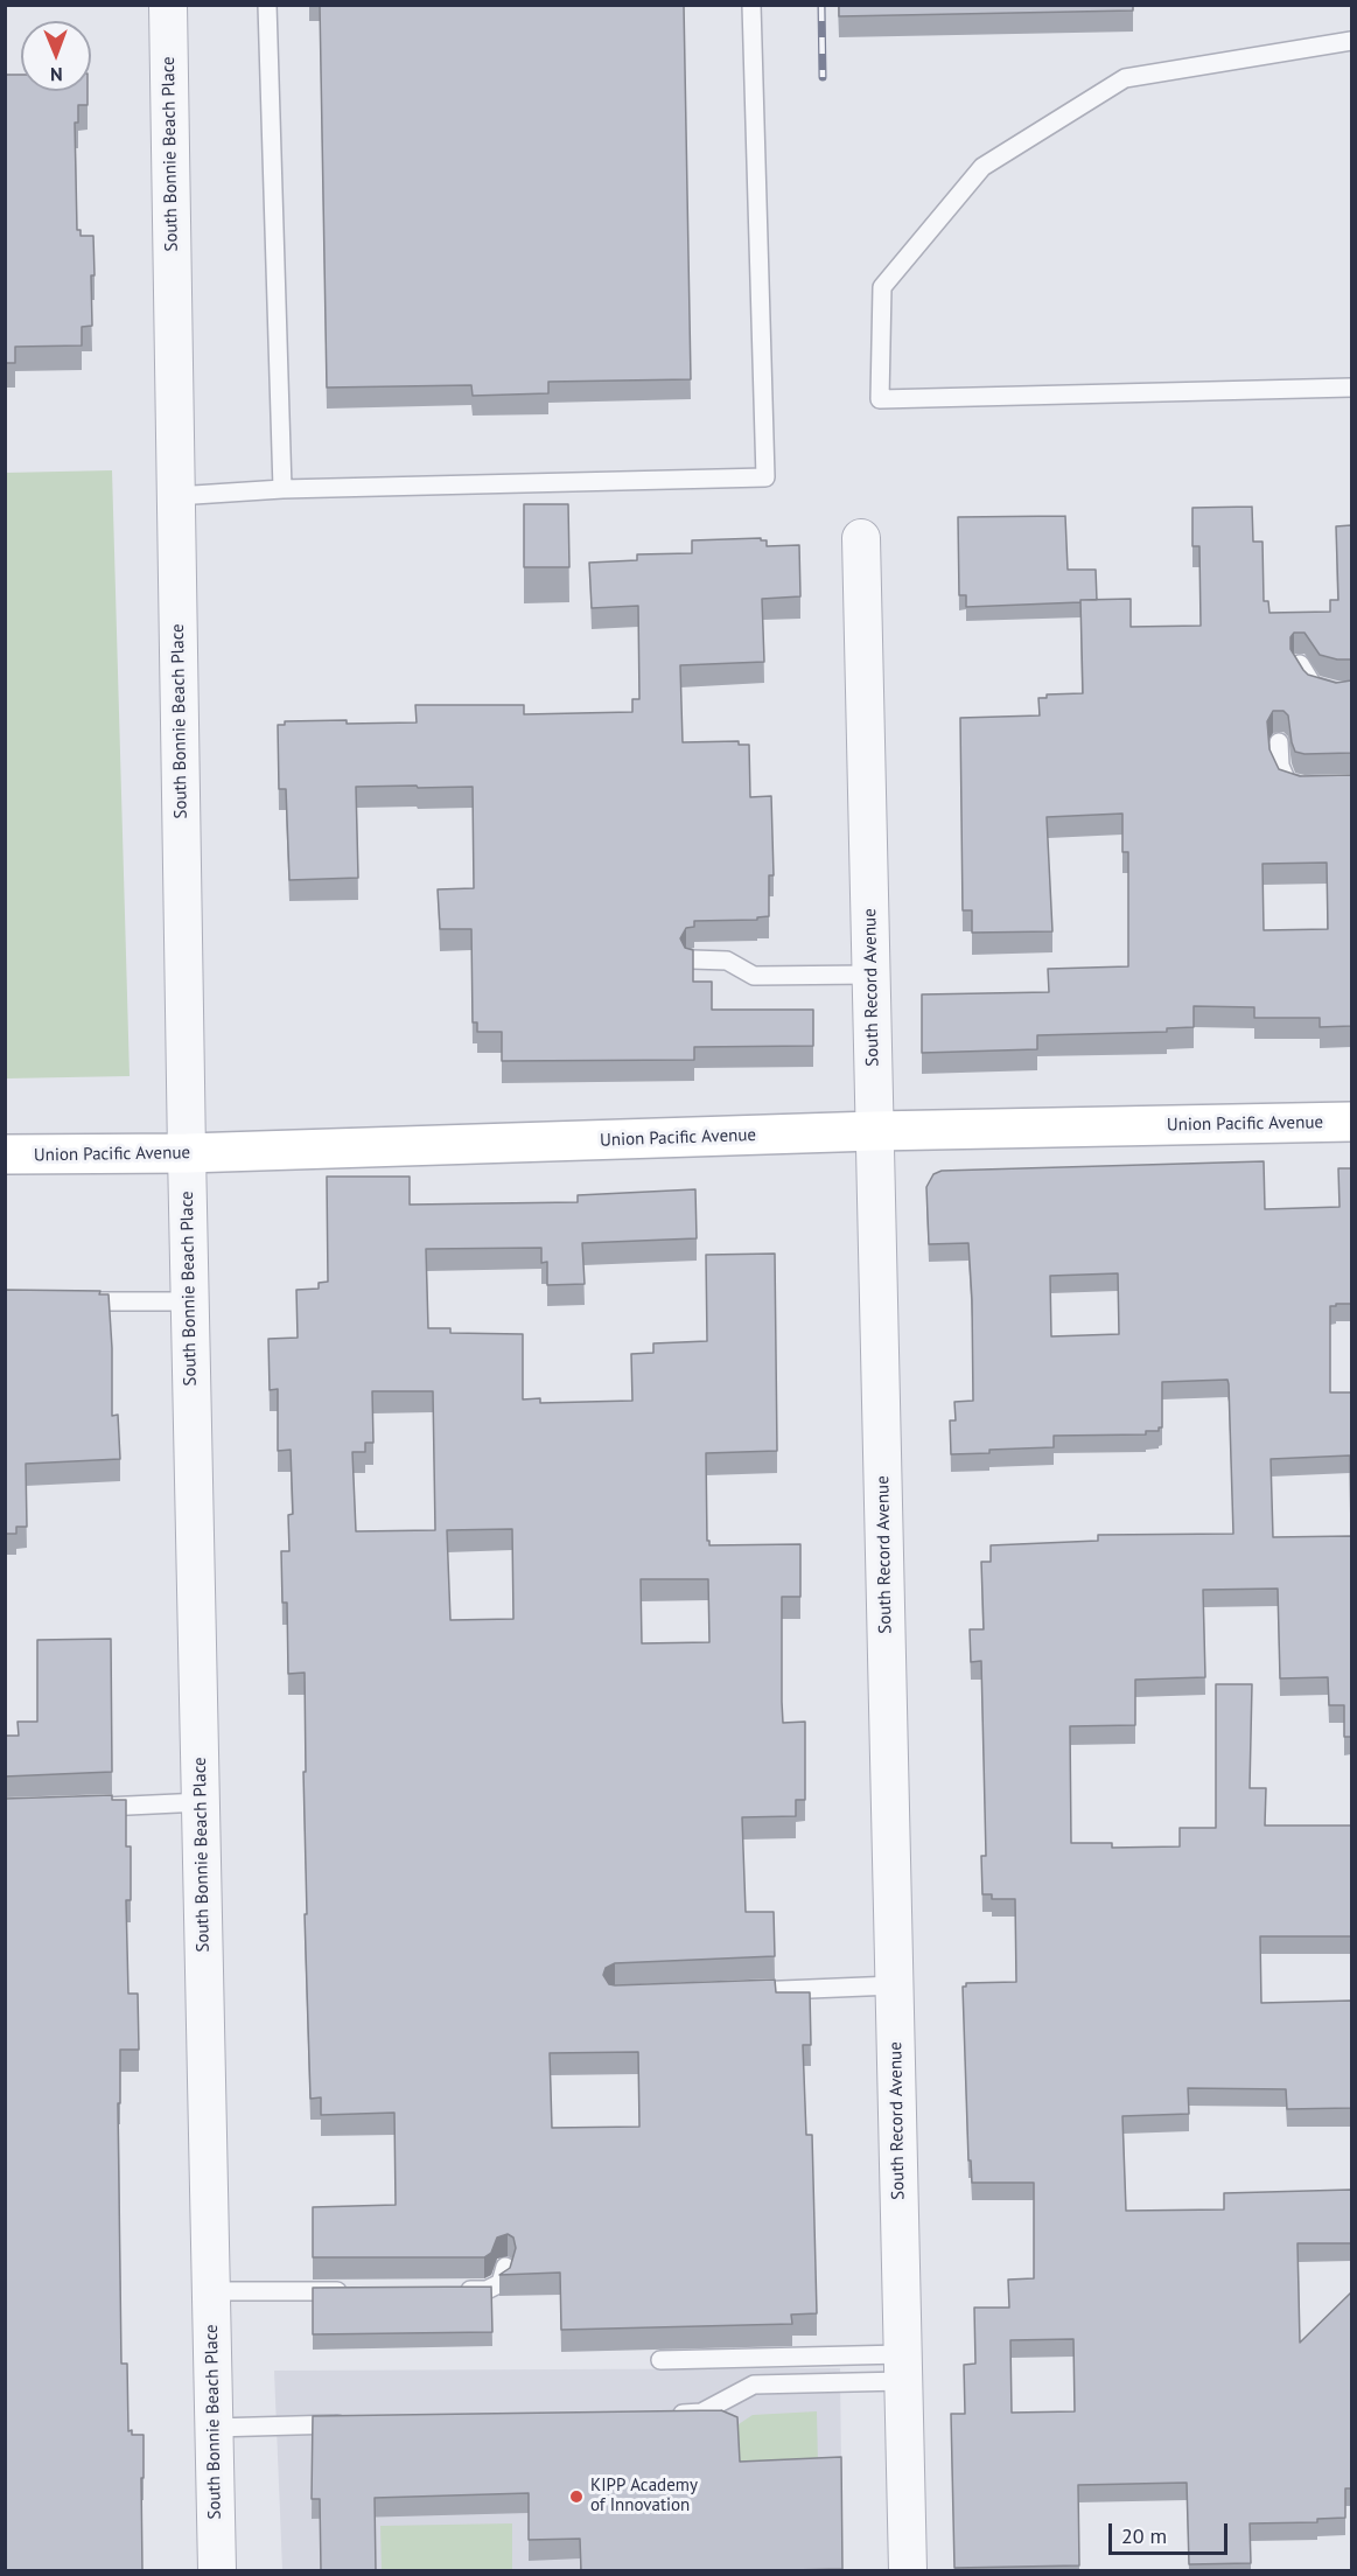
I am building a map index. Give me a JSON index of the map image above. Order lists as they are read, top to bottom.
{
  "streets": {
    "street": ["South Bonnie Beach Place", "South Record Avenue", "Union Pacific Avenue"]
  },
  "crossings": [
    ["South Bonnie Beach Place", "Union Pacific Avenue"],
    ["South Record Avenue", "Union Pacific Avenue"]
  ],
  "places": ["KIPP Academy of Innovation"],
  "scale_bar": "20 m",
  "north": "bottom"
}
